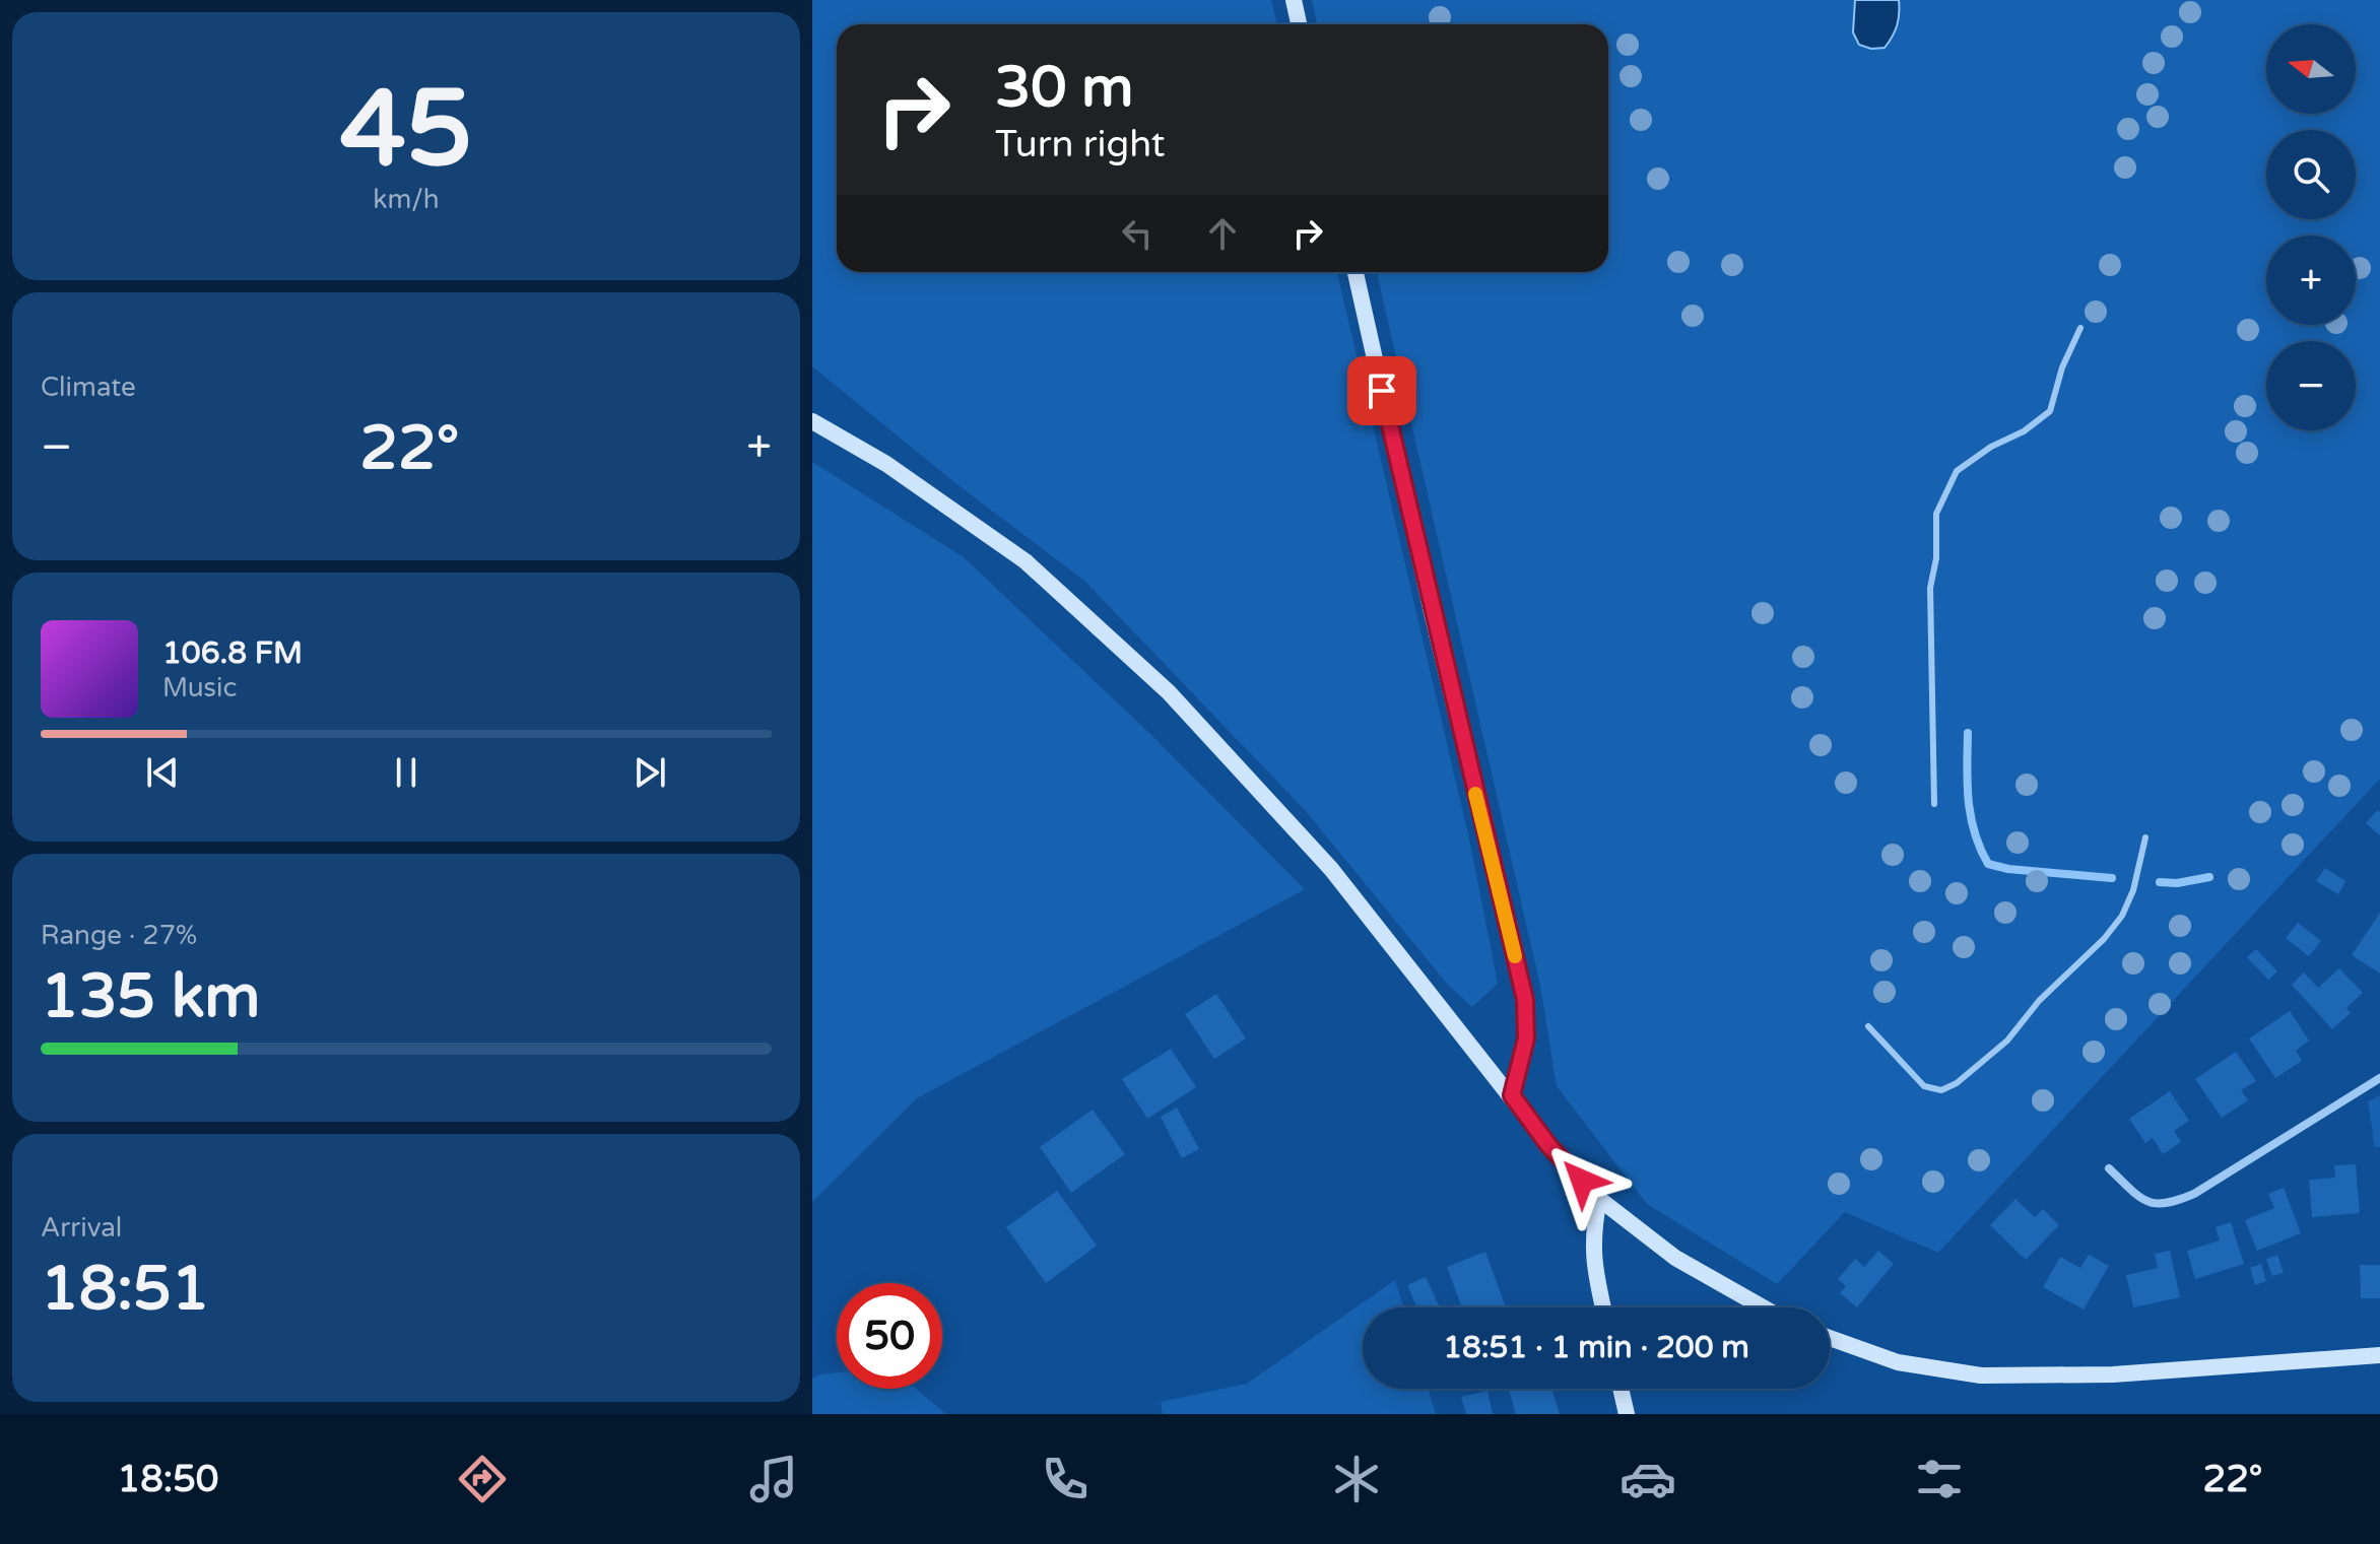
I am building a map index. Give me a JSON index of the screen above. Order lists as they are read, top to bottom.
{
  "north": "left",
  "page": {
    "tile": [
      ["45", "km/h"],
      "Climate",
      ["Range · 27%", "135 km"],
      ["Arrival", "18:51"]
    ],
    "map_buttons": ["+", "−"],
    "turn": ["30 m", "Turn right"],
    "heat": ["−", "22°", "+"],
    "song": ["106.8 FM", "Music"],
    "limit": "50",
    "trip": "18:51 · 1 min · 200 m",
    "tabs": ["18:50", "22°"]
  }
}
